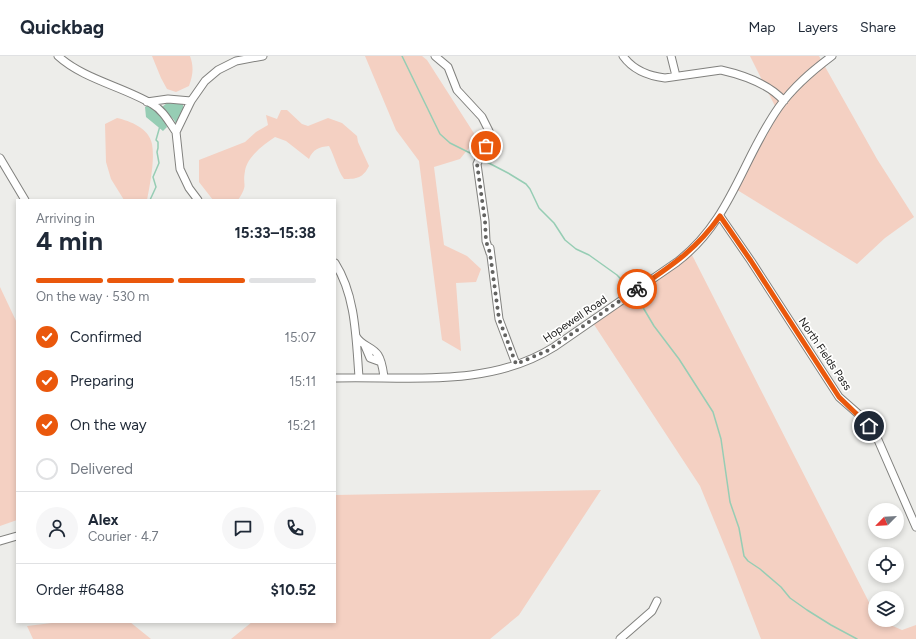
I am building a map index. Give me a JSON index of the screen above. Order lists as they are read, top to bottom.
{
  "streets": {
    "street": ["Hopewell Road", "North Fields Pass"]
  },
  "crossings": [
    ["Hopewell Road", "North Fields Pass"]
  ],
  "north": "bottom left",
  "page": {
    "header": "Quickbag",
    "nav": ["Map", "Layers", "Share"],
    "heading": ["4 min", "Arriving in", "15:33–15:38"],
    "panel": [
      "Alex",
      "Courier · 4.7",
      "Order #6488",
      "$10.52"
    ],
    "bar": "On the way · 530 m",
    "list": [
      ["Confirmed", "15:07"],
      ["Preparing", "15:11"],
      ["On the way", "15:21"],
      "Delivered"
    ]
  }
}
